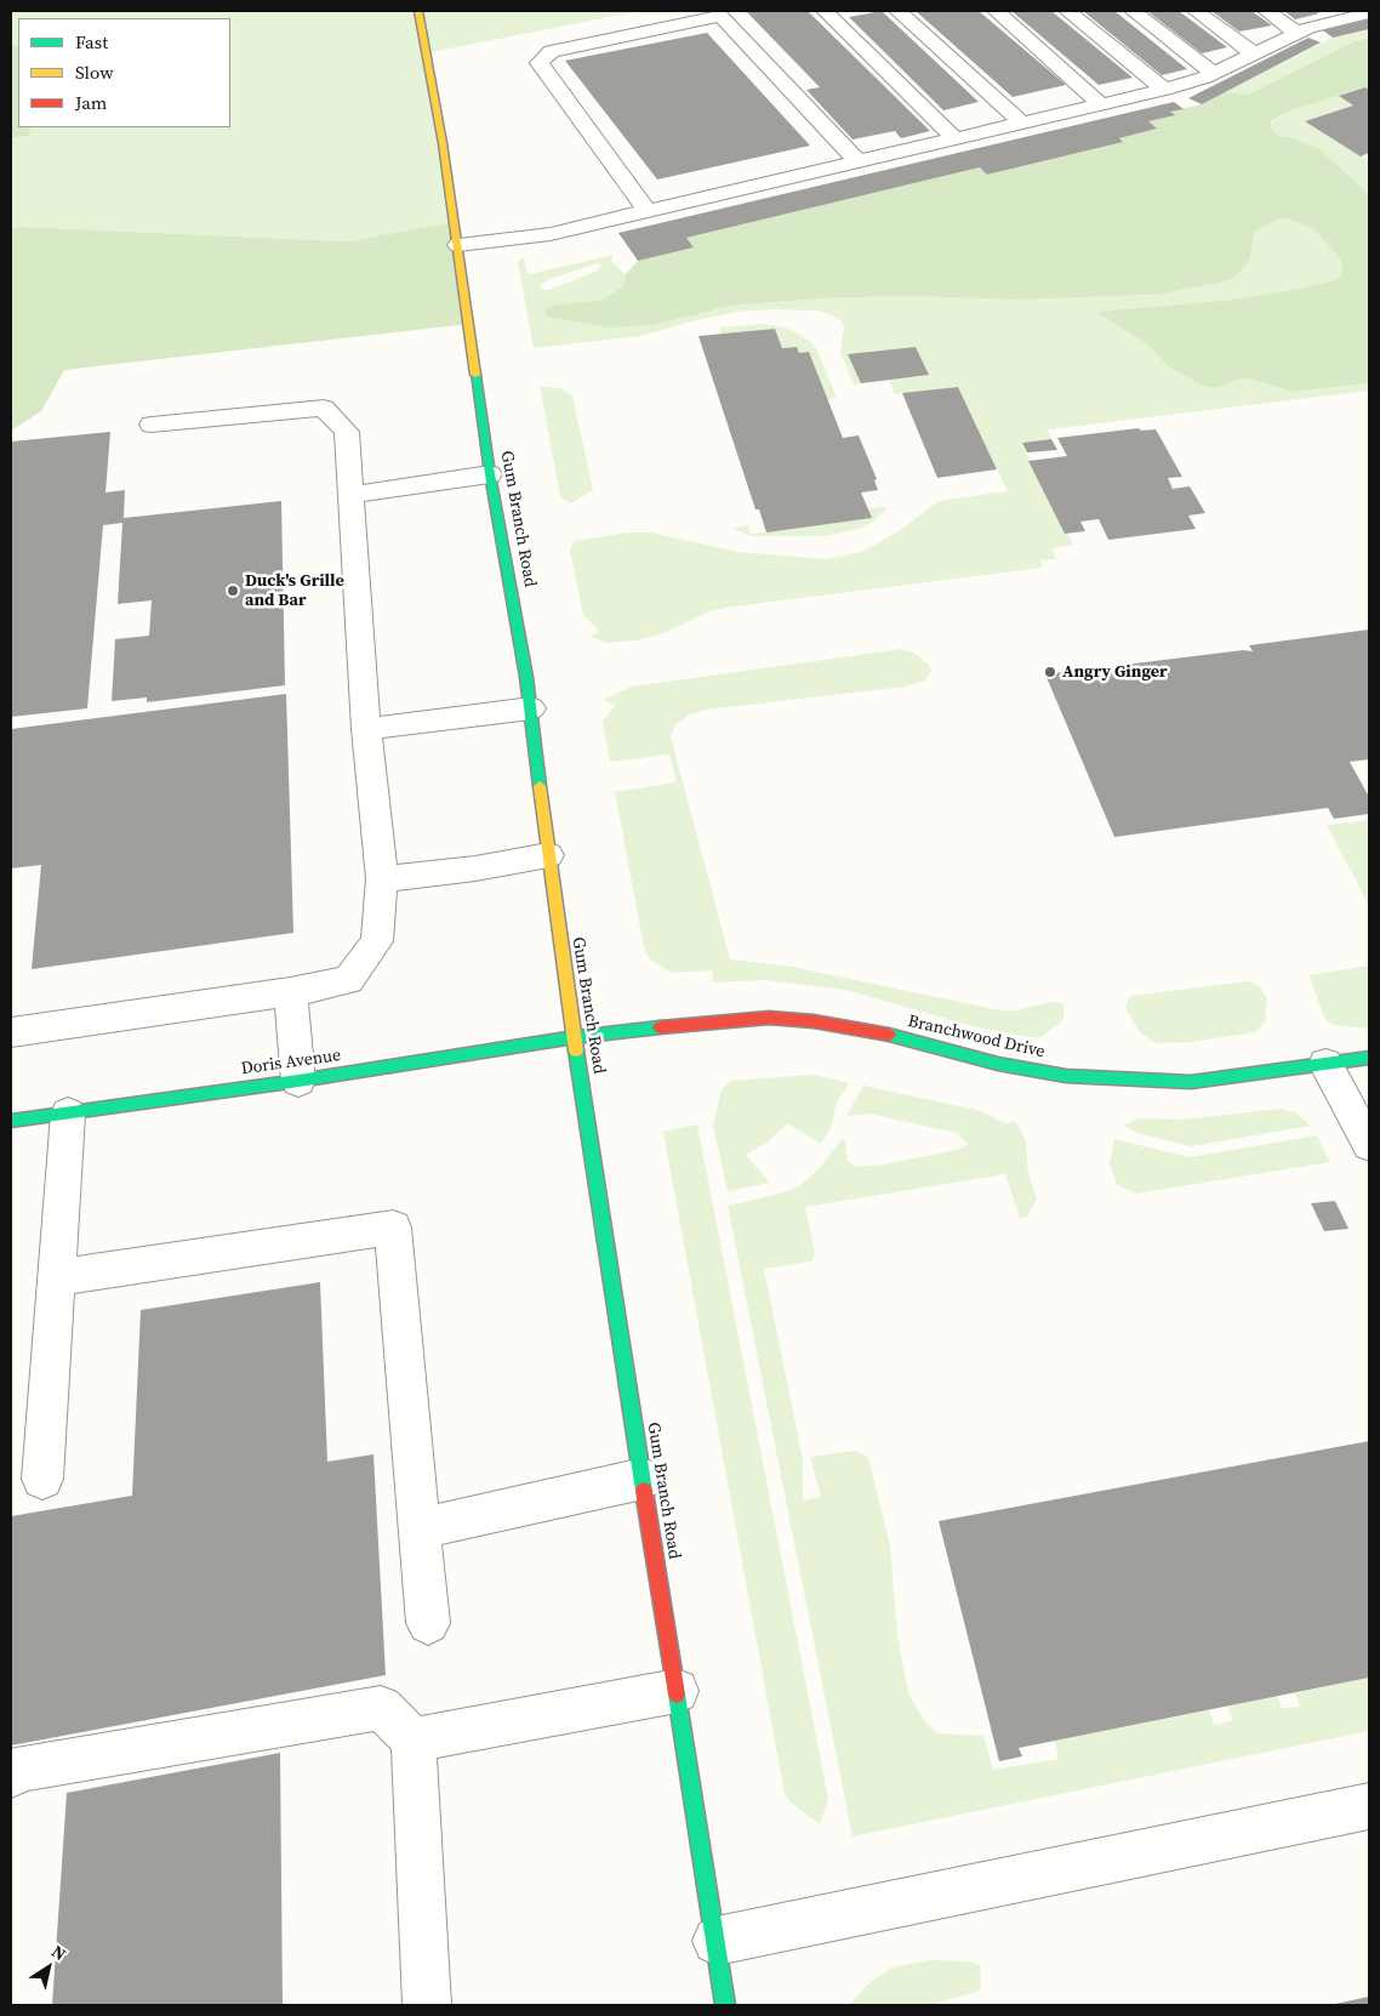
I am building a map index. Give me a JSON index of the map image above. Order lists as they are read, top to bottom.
{
  "streets": {
    "main road": ["Gum Branch Road", "Branchwood Drive", "Doris Avenue"]
  },
  "crossings": [
    ["Gum Branch Road", "Branchwood Drive"],
    ["Gum Branch Road", "Doris Avenue"],
    ["Branchwood Drive", "Doris Avenue"]
  ],
  "places": ["Duck's Grille and Bar", "Angry Ginger"],
  "legend": ["Fast", "Slow", "Jam"],
  "north": "top right"
}
